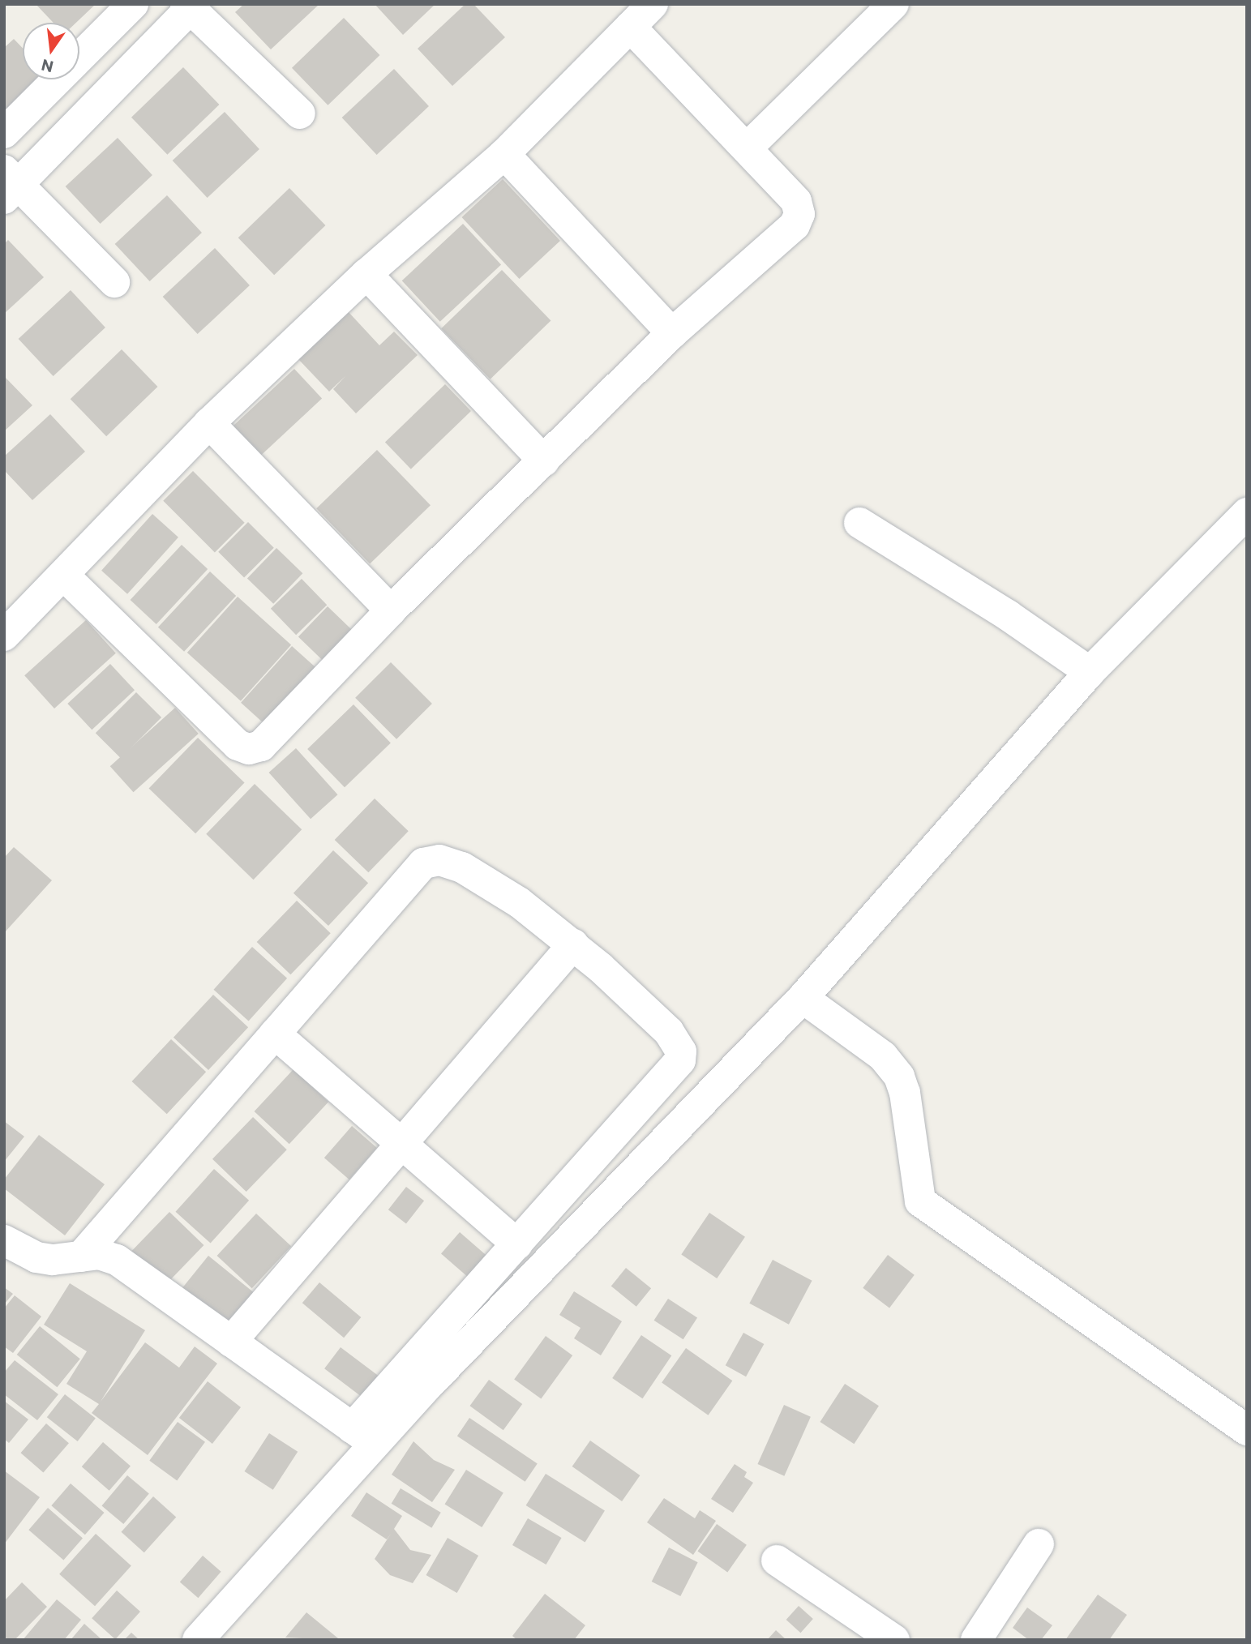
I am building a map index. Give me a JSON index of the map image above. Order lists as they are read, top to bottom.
{
  "north": "bottom"
}
